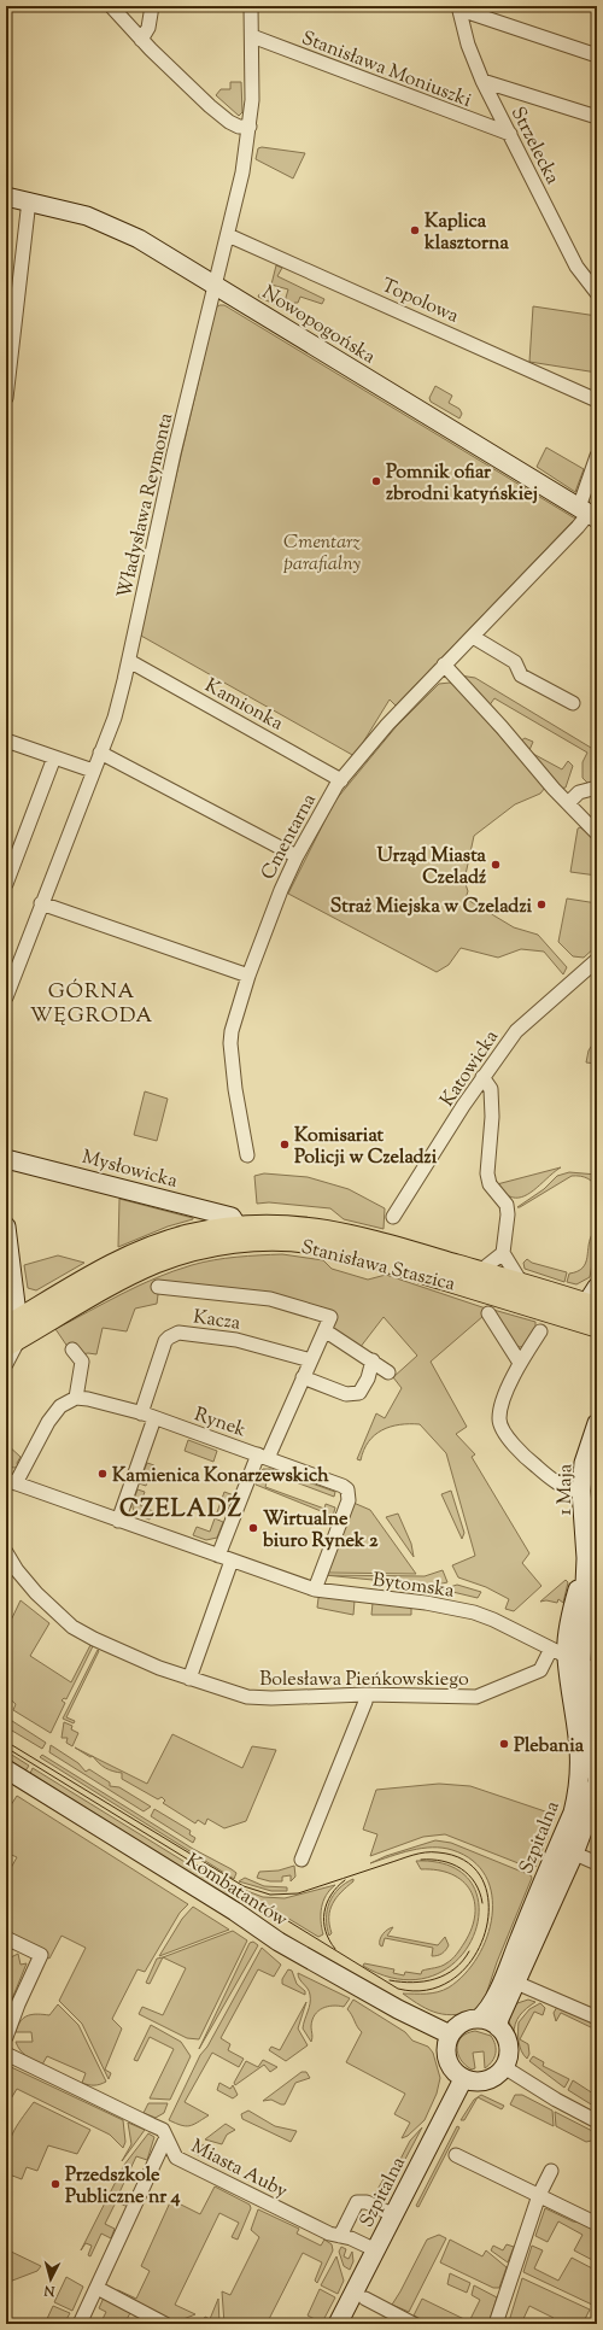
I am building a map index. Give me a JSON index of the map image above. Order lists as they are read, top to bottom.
{
  "streets": {
    "main road": ["Stanisława Staszica"],
    "street": [
      "Stanisława Moniuszki",
      "Strzelecka",
      "Topolowa",
      "Nowopogońska",
      "Władysława Reymonta",
      "Kamionka",
      "Cmentarna",
      "Katowicka",
      "Mysłowicka",
      "Kacza",
      "Rynek",
      "1 Maja",
      "Bytomska",
      "Bolesława Pieńkowskiego",
      "Szpitalna",
      "Kombatantów",
      "Miasta Auby"
    ]
  },
  "crossings": [
    ["Stanisława Moniuszki", "Strzelecka"],
    ["Stanisława Moniuszki", "Władysława Reymonta"],
    ["Topolowa", "Władysława Reymonta"],
    ["Nowopogońska", "Władysława Reymonta"],
    ["Nowopogońska", "Cmentarna"],
    ["Władysława Reymonta", "Kamionka"],
    ["Kamionka", "Cmentarna"],
    ["Mysłowicka", "Stanisława Staszica"],
    ["Kacza", "Rynek"],
    ["Rynek", "Bytomska"],
    ["1 Maja", "Bytomska"],
    ["1 Maja", "Bolesława Pieńkowskiego"],
    ["1 Maja", "Szpitalna"],
    ["Bytomska", "Bolesława Pieńkowskiego"],
    ["Bytomska", "Szpitalna"],
    ["Bolesława Pieńkowskiego", "Szpitalna"],
    ["Szpitalna", "Kombatantów"],
    ["Szpitalna", "Miasta Auby"]
  ],
  "districts": ["GÓRNA WĘGRODA", "CZELADŹ"],
  "parks": ["Cmentarz parafialny"],
  "places": [
    "Kaplica klasztorna",
    "Pomnik ofiar zbrodni katyńskiej",
    "Urząd Miasta Czeladź",
    "Straż Miejska w Czeladzi",
    "Komisariat Policji w Czeladzi",
    "Kamienica Konarzewskich",
    "Wirtualne biuro Rynek 2",
    "Plebania",
    "Przedszkole Publiczne nr 4"
  ],
  "north": "bottom"
}
